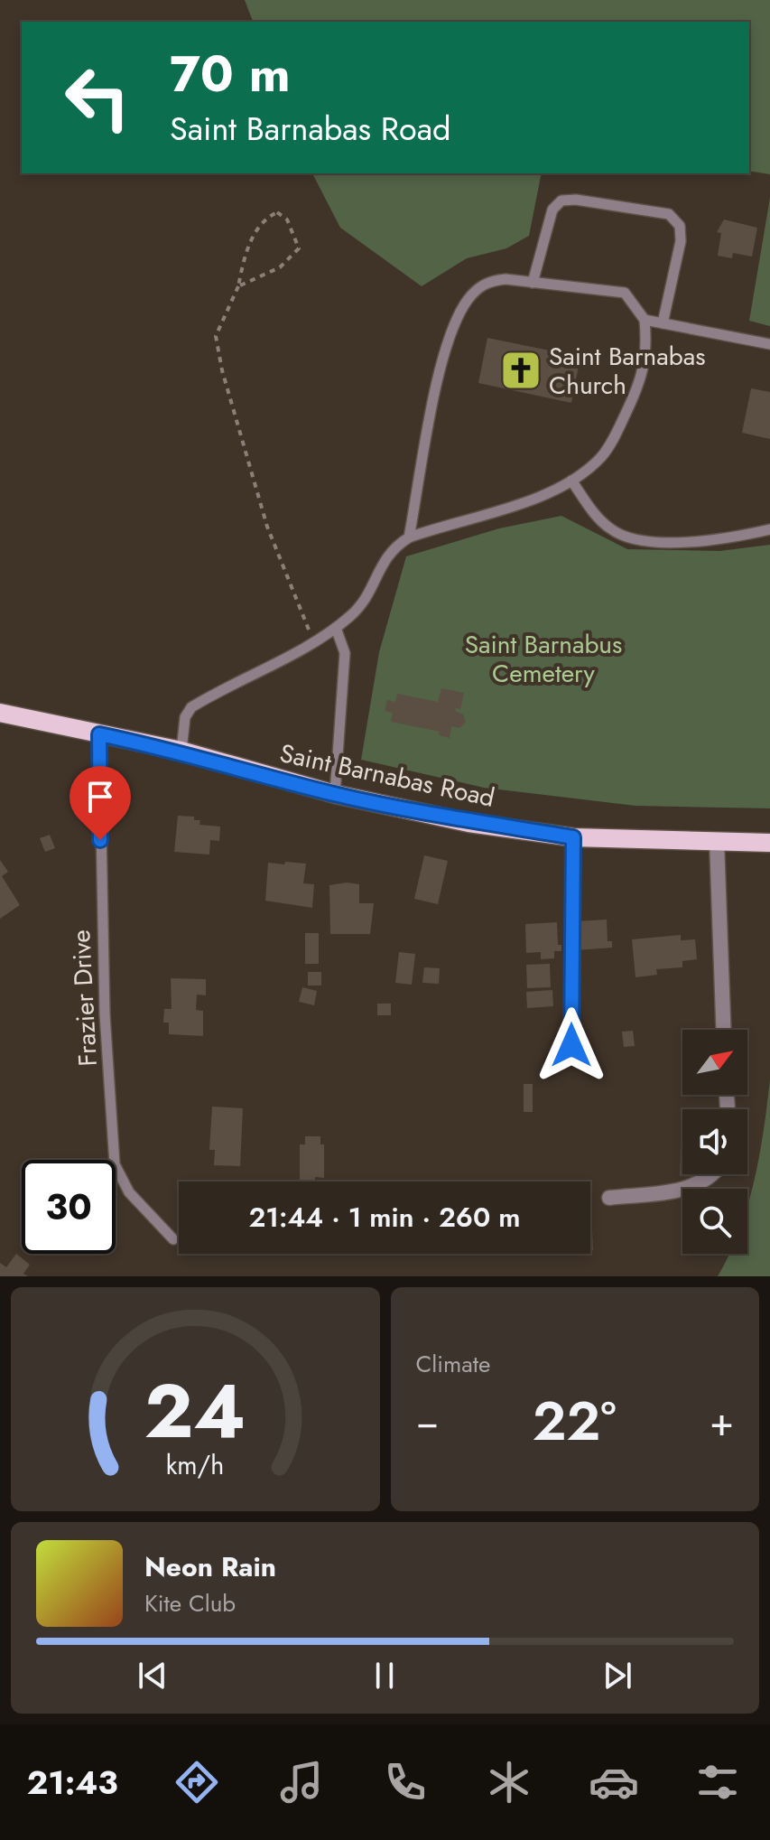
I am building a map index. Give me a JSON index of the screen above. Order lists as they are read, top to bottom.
{
  "streets": {
    "main road": ["Saint Barnabas Road"],
    "lane": ["Frazier Drive"]
  },
  "crossings": [
    ["Saint Barnabas Road", "Frazier Drive"]
  ],
  "parks": ["Saint Barnabus Cemetery"],
  "places": {
    "church": ["Saint Barnabas Church"]
  },
  "north": "top right",
  "page": {
    "turn": ["70 m", "Saint Barnabas Road"],
    "limit": "30",
    "trip": "21:44 · 1 min · 260 m",
    "tile": "Climate",
    "heat": ["−", "22°", "+"],
    "song": ["Neon Rain", "Kite Club"],
    "tabs": "21:43",
    "gauge": ["24", "km/h"]
  }
}
